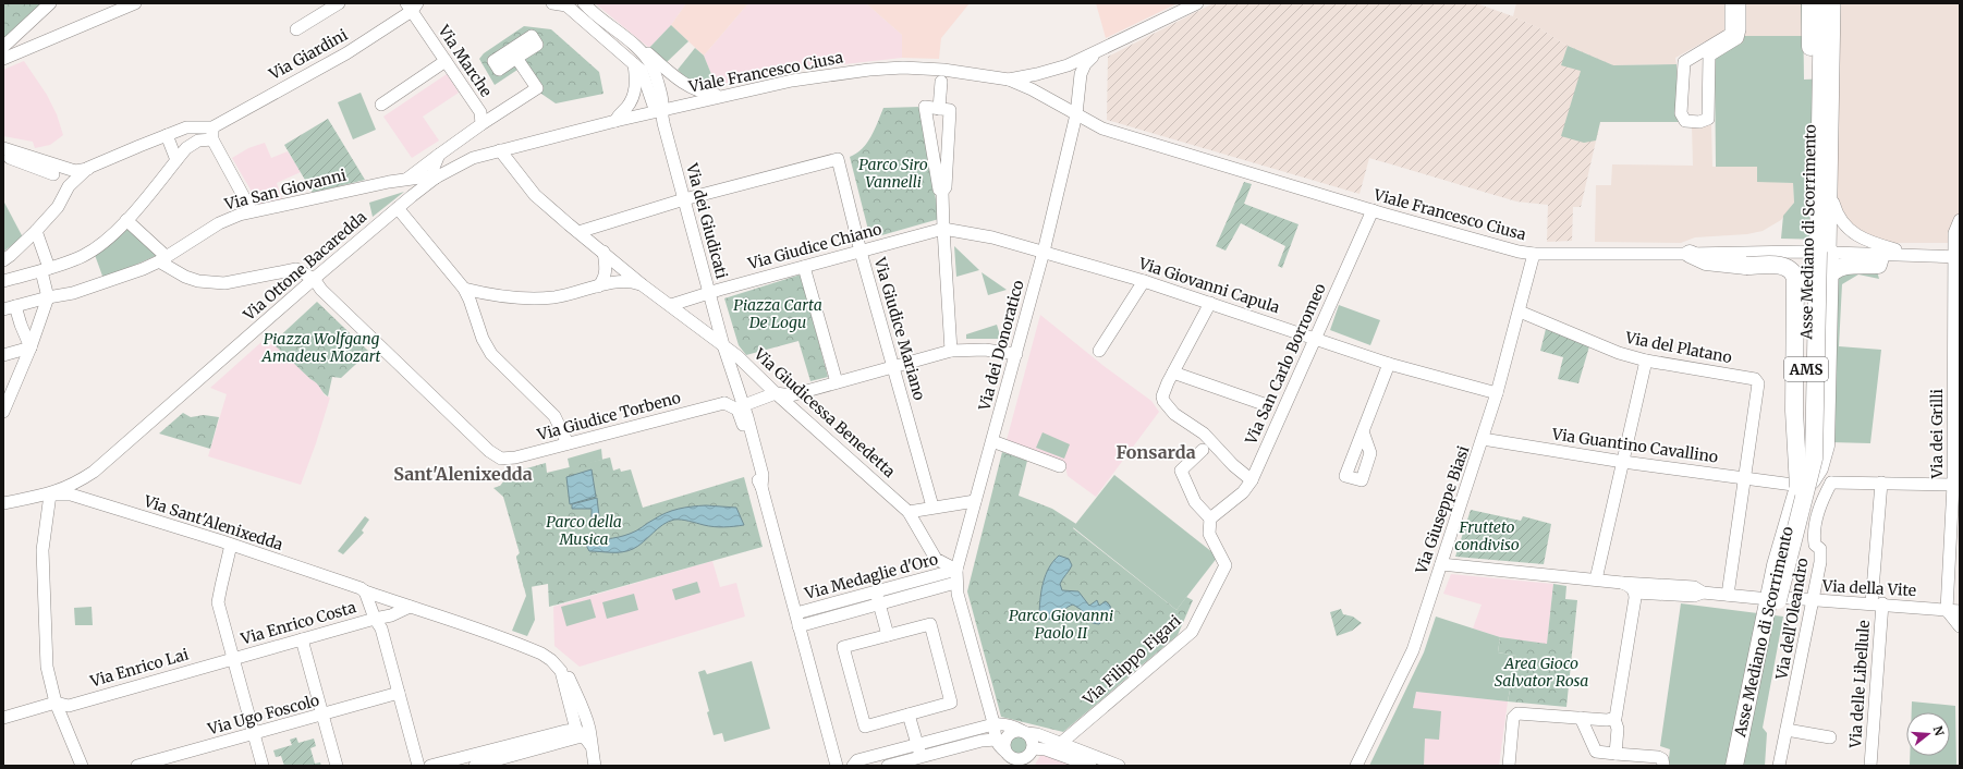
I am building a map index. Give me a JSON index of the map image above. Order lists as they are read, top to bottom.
{
  "streets": {
    "highway": ["Asse Mediano di Scorrimento", "AMS"],
    "street": [
      "Via Giardini",
      "Via Marche",
      "Viale Francesco Ciusa",
      "Via San Giovanni",
      "Via dei Giudicati",
      "Via Giudice Chiano",
      "Via Ottone Bacaredda",
      "Via Giovanni Capula",
      "Via Giudice Mariano",
      "Via dei Donoratico",
      "Via del Platano",
      "Via San Carlo Borromeo",
      "Via Giudicessa Benedetta",
      "Via Giudice Torbeno",
      "Via dei Grilli",
      "Via Guantino Cavallino",
      "Via Giuseppe Biasi",
      "Via Sant'Alenixedda",
      "Via Medaglie d'Oro",
      "Via della Vite",
      "Via dell'Oleandro",
      "Via Enrico Costa",
      "Via Filippo Figari",
      "Via Enrico Lai",
      "Via delle Libellule",
      "Via Ugo Foscolo"
    ]
  },
  "crossings": [
    ["Via Giardini", "Via Marche"],
    ["Viale Francesco Ciusa", "Via dei Giudicati"],
    ["Viale Francesco Ciusa", "Via Ottone Bacaredda"],
    ["Viale Francesco Ciusa", "Via dei Donoratico"],
    ["Viale Francesco Ciusa", "Via San Carlo Borromeo"],
    ["Viale Francesco Ciusa", "Via dei Grilli"],
    ["Viale Francesco Ciusa", "Via Giuseppe Biasi"],
    ["Via San Giovanni", "Via Ottone Bacaredda"],
    ["Via dei Giudicati", "Via Giudice Chiano"],
    ["Via dei Giudicati", "Via Ottone Bacaredda"],
    ["Via dei Giudicati", "Via Giudice Mariano"],
    ["Via dei Giudicati", "Via Giudicessa Benedetta"],
    ["Via dei Giudicati", "Via Giudice Torbeno"],
    ["Via dei Giudicati", "Via Medaglie d'Oro"],
    ["Asse Mediano di Scorrimento", "Via Guantino Cavallino"],
    ["Via Giudice Chiano", "Via Giovanni Capula"],
    ["Via Giudice Chiano", "Via Giudice Mariano"],
    ["Via Giudice Chiano", "Via Giudicessa Benedetta"],
    ["Via Ottone Bacaredda", "Via Giudicessa Benedetta"],
    ["Via Ottone Bacaredda", "Via Giudice Torbeno"],
    ["Via Ottone Bacaredda", "Via Sant'Alenixedda"],
    ["Via Giovanni Capula", "Via dei Donoratico"],
    ["Via Giovanni Capula", "Via San Carlo Borromeo"],
    ["Via Giovanni Capula", "Via Giuseppe Biasi"],
    ["Via dei Donoratico", "Via Medaglie d'Oro"],
    ["Via del Platano", "Via Guantino Cavallino"],
    ["Via del Platano", "Via Giuseppe Biasi"],
    ["Via San Carlo Borromeo", "Via Filippo Figari"],
    ["Via Giudicessa Benedetta", "Via Medaglie d'Oro"],
    ["Via dei Grilli", "Via della Vite"],
    ["Via Guantino Cavallino", "Via Giuseppe Biasi"],
    ["Via della Vite", "Via dell'Oleandro"],
    ["Via della Vite", "Via delle Libellule"],
    ["Via Enrico Costa", "Via Enrico Lai"]
  ],
  "districts": ["Fonsarda", "Sant'Alenixedda"],
  "parks": [
    "Parco Siro Vannelli",
    "Piazza Carta De Logu",
    "Piazza Wolfgang Amadeus Mozart",
    "Parco della Musica",
    "Frutteto condiviso",
    "Parco Giovanni Paolo II",
    "Area Gioco Salvator Rosa"
  ],
  "north": "right"
}
